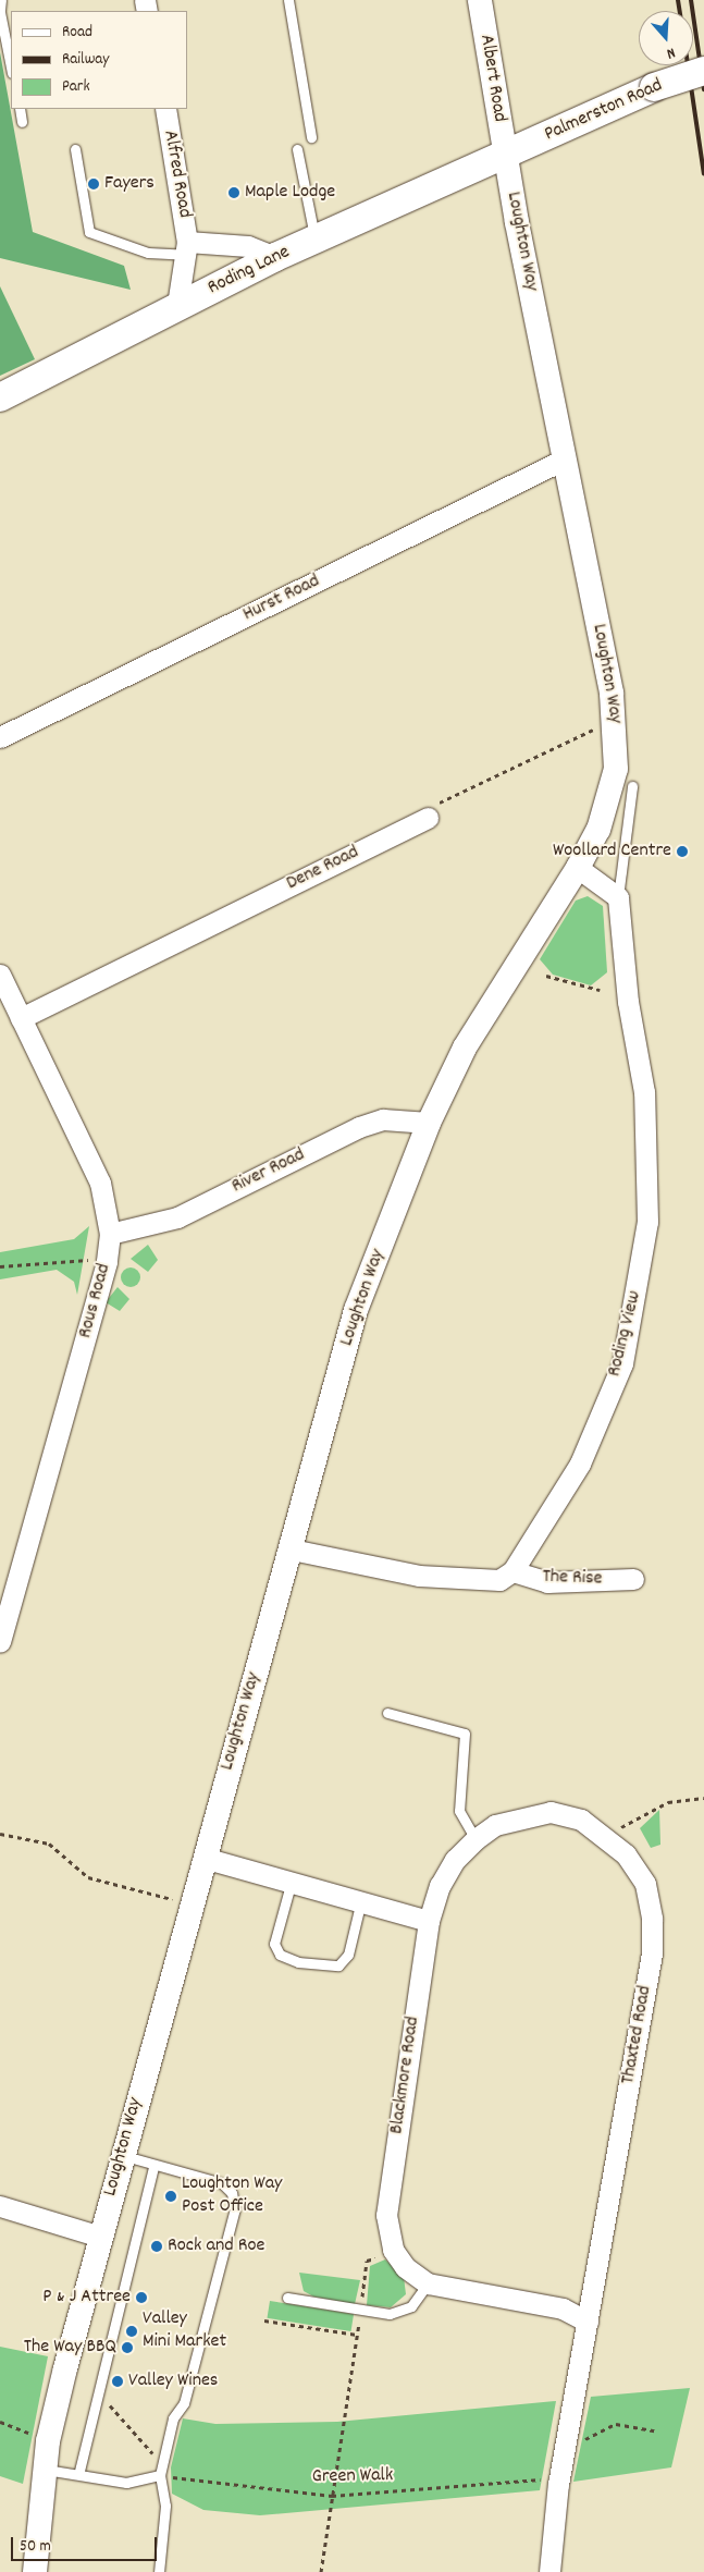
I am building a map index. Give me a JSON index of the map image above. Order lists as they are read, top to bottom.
{
  "streets": {
    "main road": ["Palmerston Road", "Roding Lane"],
    "street": [
      "Albert Road",
      "Alfred Road",
      "Loughton Way",
      "Hurst Road",
      "Dene Road",
      "River Road",
      "Rous Road",
      "Roding View",
      "The Rise",
      "Thaxted Road",
      "Blackmore Road"
    ],
    "path": ["Green Walk"]
  },
  "crossings": [
    ["Albert Road", "Palmerston Road"],
    ["Albert Road", "Loughton Way"],
    ["Albert Road", "Roding Lane"],
    ["Palmerston Road", "Loughton Way"],
    ["Palmerston Road", "Roding Lane"],
    ["Alfred Road", "Roding Lane"],
    ["Loughton Way", "Roding Lane"],
    ["Loughton Way", "Hurst Road"],
    ["Loughton Way", "River Road"],
    ["Dene Road", "Rous Road"],
    ["River Road", "Rous Road"],
    ["Roding View", "The Rise"],
    ["Thaxted Road", "Blackmore Road"],
    ["Thaxted Road", "Green Walk"]
  ],
  "places": [
    "Fayers",
    "Maple Lodge",
    "Woollard Centre",
    "Loughton Way Post Office",
    "Rock and Roe",
    "P & J Attree",
    "Valley Mini Market",
    "The Way BBQ",
    "Valley Wines"
  ],
  "legend": ["Road", "Railway", "Park"],
  "scale_bar": "50 m",
  "north": "bottom"
}
